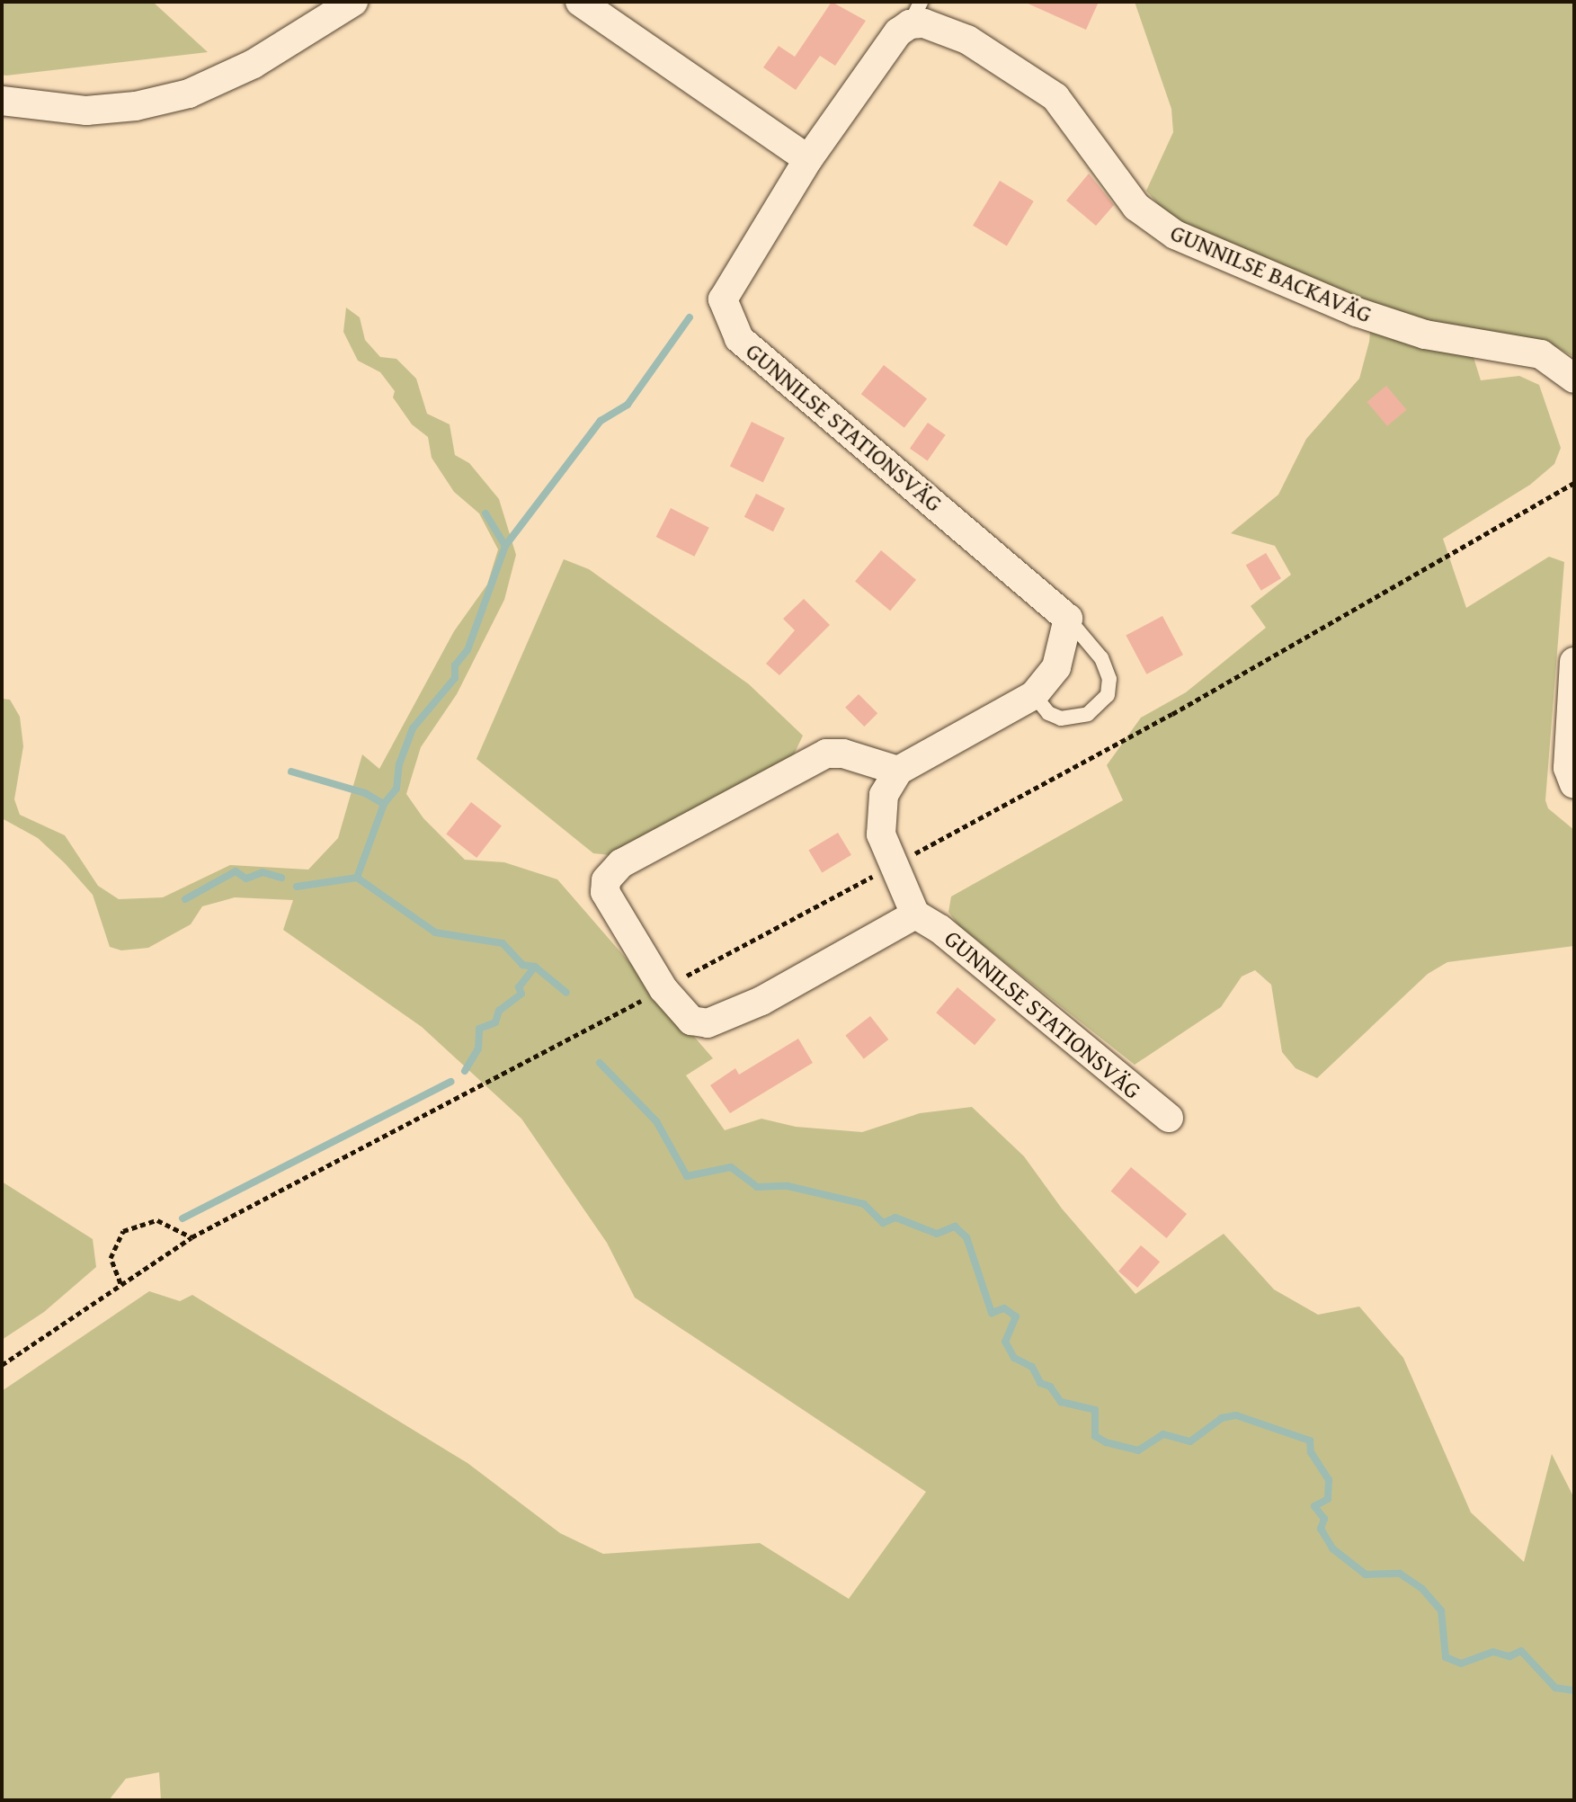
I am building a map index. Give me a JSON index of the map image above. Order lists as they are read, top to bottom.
{
  "streets": {
    "street": ["GUNNILSE BACKAVÄG", "GUNNILSE STATIONSVÄG"]
  },
  "crossings": [
    ["GUNNILSE BACKAVÄG", "GUNNILSE STATIONSVÄG"]
  ]
}
